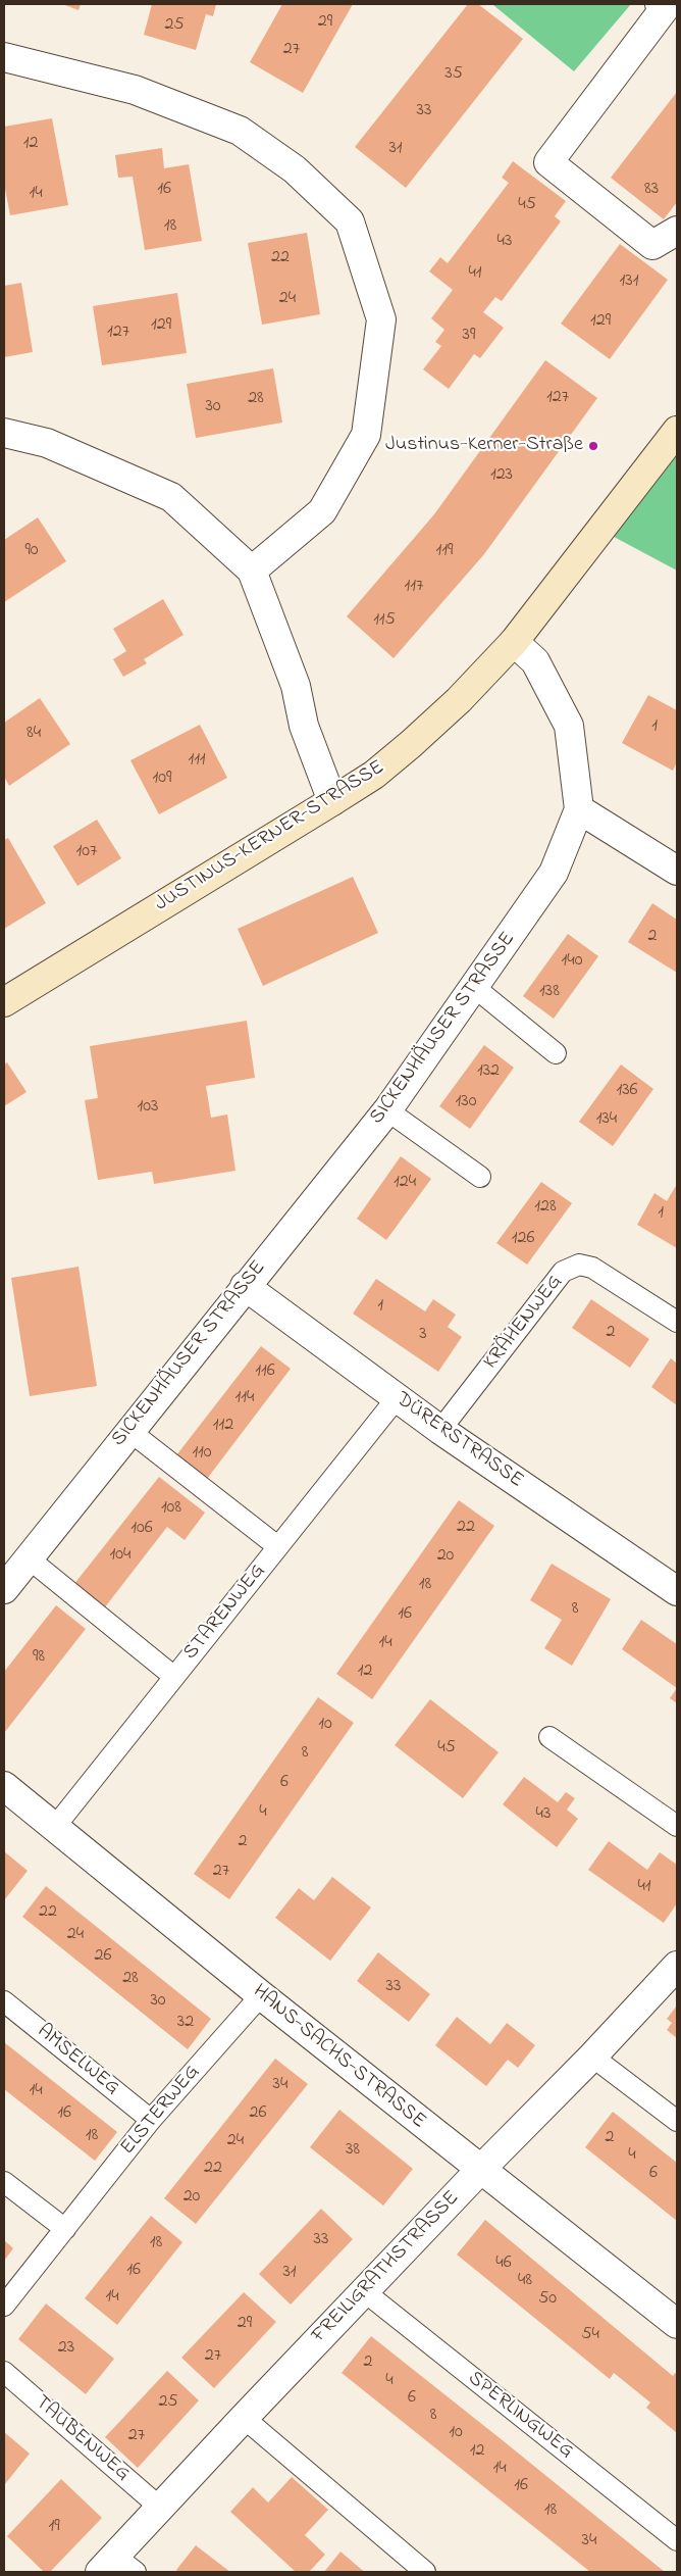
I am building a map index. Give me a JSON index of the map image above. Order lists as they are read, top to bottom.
{
  "streets": {
    "street": [
      "JUSTINUS-KERNER-STRASSE",
      "SICKENHÄUSER STRASSE",
      "DÜRERSTRASSE",
      "HANS-SACHS-STRASSE",
      "FREILIGRATHSTRASSE"
    ],
    "lane": [
      "KRÄHENWEG",
      "STARENWEG",
      "AMSELWEG",
      "ELSTERWEG",
      "SPERLINGWEG",
      "TAUBENWEG"
    ]
  },
  "crossings": [
    ["JUSTINUS-KERNER-STRASSE", "SICKENHÄUSER STRASSE"],
    ["SICKENHÄUSER STRASSE", "DÜRERSTRASSE"],
    ["KRÄHENWEG", "DÜRERSTRASSE"],
    ["DÜRERSTRASSE", "STARENWEG"],
    ["STARENWEG", "HANS-SACHS-STRASSE"],
    ["HANS-SACHS-STRASSE", "ELSTERWEG"],
    ["HANS-SACHS-STRASSE", "FREILIGRATHSTRASSE"],
    ["AMSELWEG", "ELSTERWEG"],
    ["FREILIGRATHSTRASSE", "SPERLINGWEG"],
    ["FREILIGRATHSTRASSE", "TAUBENWEG"]
  ],
  "places": ["Justinus-Kerner-Straße"],
  "house_numbers": [
    "29",
    "25",
    "27",
    "35",
    "33",
    "12",
    "31",
    "16",
    "83",
    "14",
    "45",
    "18",
    "43",
    "22",
    "41",
    "131",
    "24",
    "129",
    "129",
    "127",
    "39",
    "127",
    "28",
    "30",
    "123",
    "90",
    "119",
    "117",
    "115",
    "1",
    "84",
    "111",
    "109",
    "107",
    "2",
    "140",
    "138",
    "132",
    "136",
    "130",
    "103",
    "134",
    "124",
    "128",
    "1",
    "126",
    "1",
    "2",
    "3",
    "116",
    "114",
    "112",
    "110",
    "108",
    "22",
    "106",
    "104",
    "20",
    "18",
    "8",
    "16",
    "14",
    "98",
    "12",
    "10",
    "45",
    "8",
    "6",
    "4",
    "43",
    "2",
    "27",
    "41",
    "22",
    "24",
    "26",
    "28",
    "33",
    "30",
    "32",
    "34",
    "14",
    "16",
    "26",
    "18",
    "2",
    "24",
    "38",
    "4",
    "22",
    "6",
    "20",
    "33",
    "18",
    "46",
    "16",
    "31",
    "48",
    "14",
    "50",
    "29",
    "54",
    "23",
    "27",
    "2",
    "4",
    "6",
    "25",
    "8",
    "10",
    "27",
    "12",
    "14",
    "16",
    "18",
    "19",
    "34"
  ]
}
